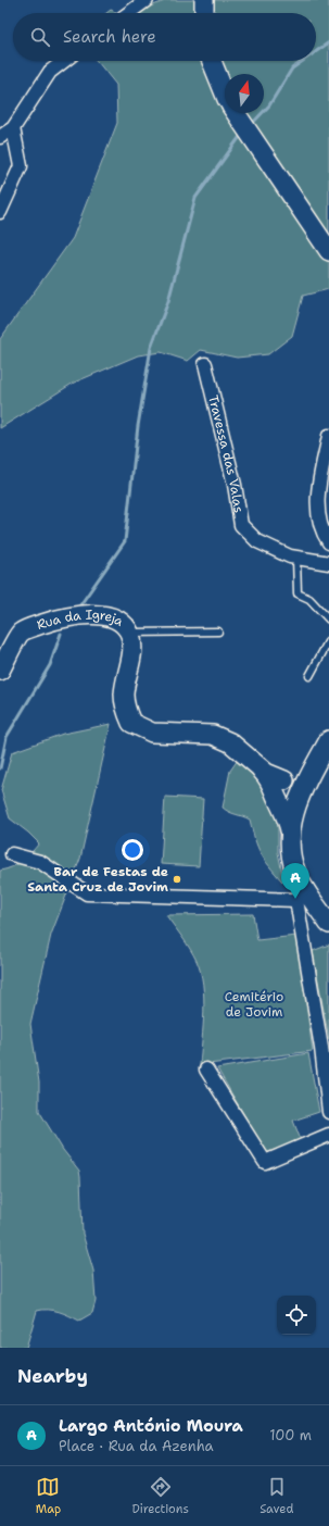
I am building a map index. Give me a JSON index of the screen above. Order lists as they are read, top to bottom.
{
  "streets": {
    "street": ["Travessa das Valas", "Rua da Igreja"]
  },
  "parks": ["Cemitério de Jovim"],
  "places": ["Bar de Festas de Santa Cruz de Jovim"],
  "north": "top",
  "page": {
    "search": "Search here",
    "pins": "A",
    "heading": "Nearby",
    "list": [
      {
        "mark": "A",
        "name": "Largo António Moura",
        "note": "Place · Rua da Azenha",
        "value": "100 m"
      }
    ],
    "nav": ["Map", "Directions", "Saved"]
  }
}
